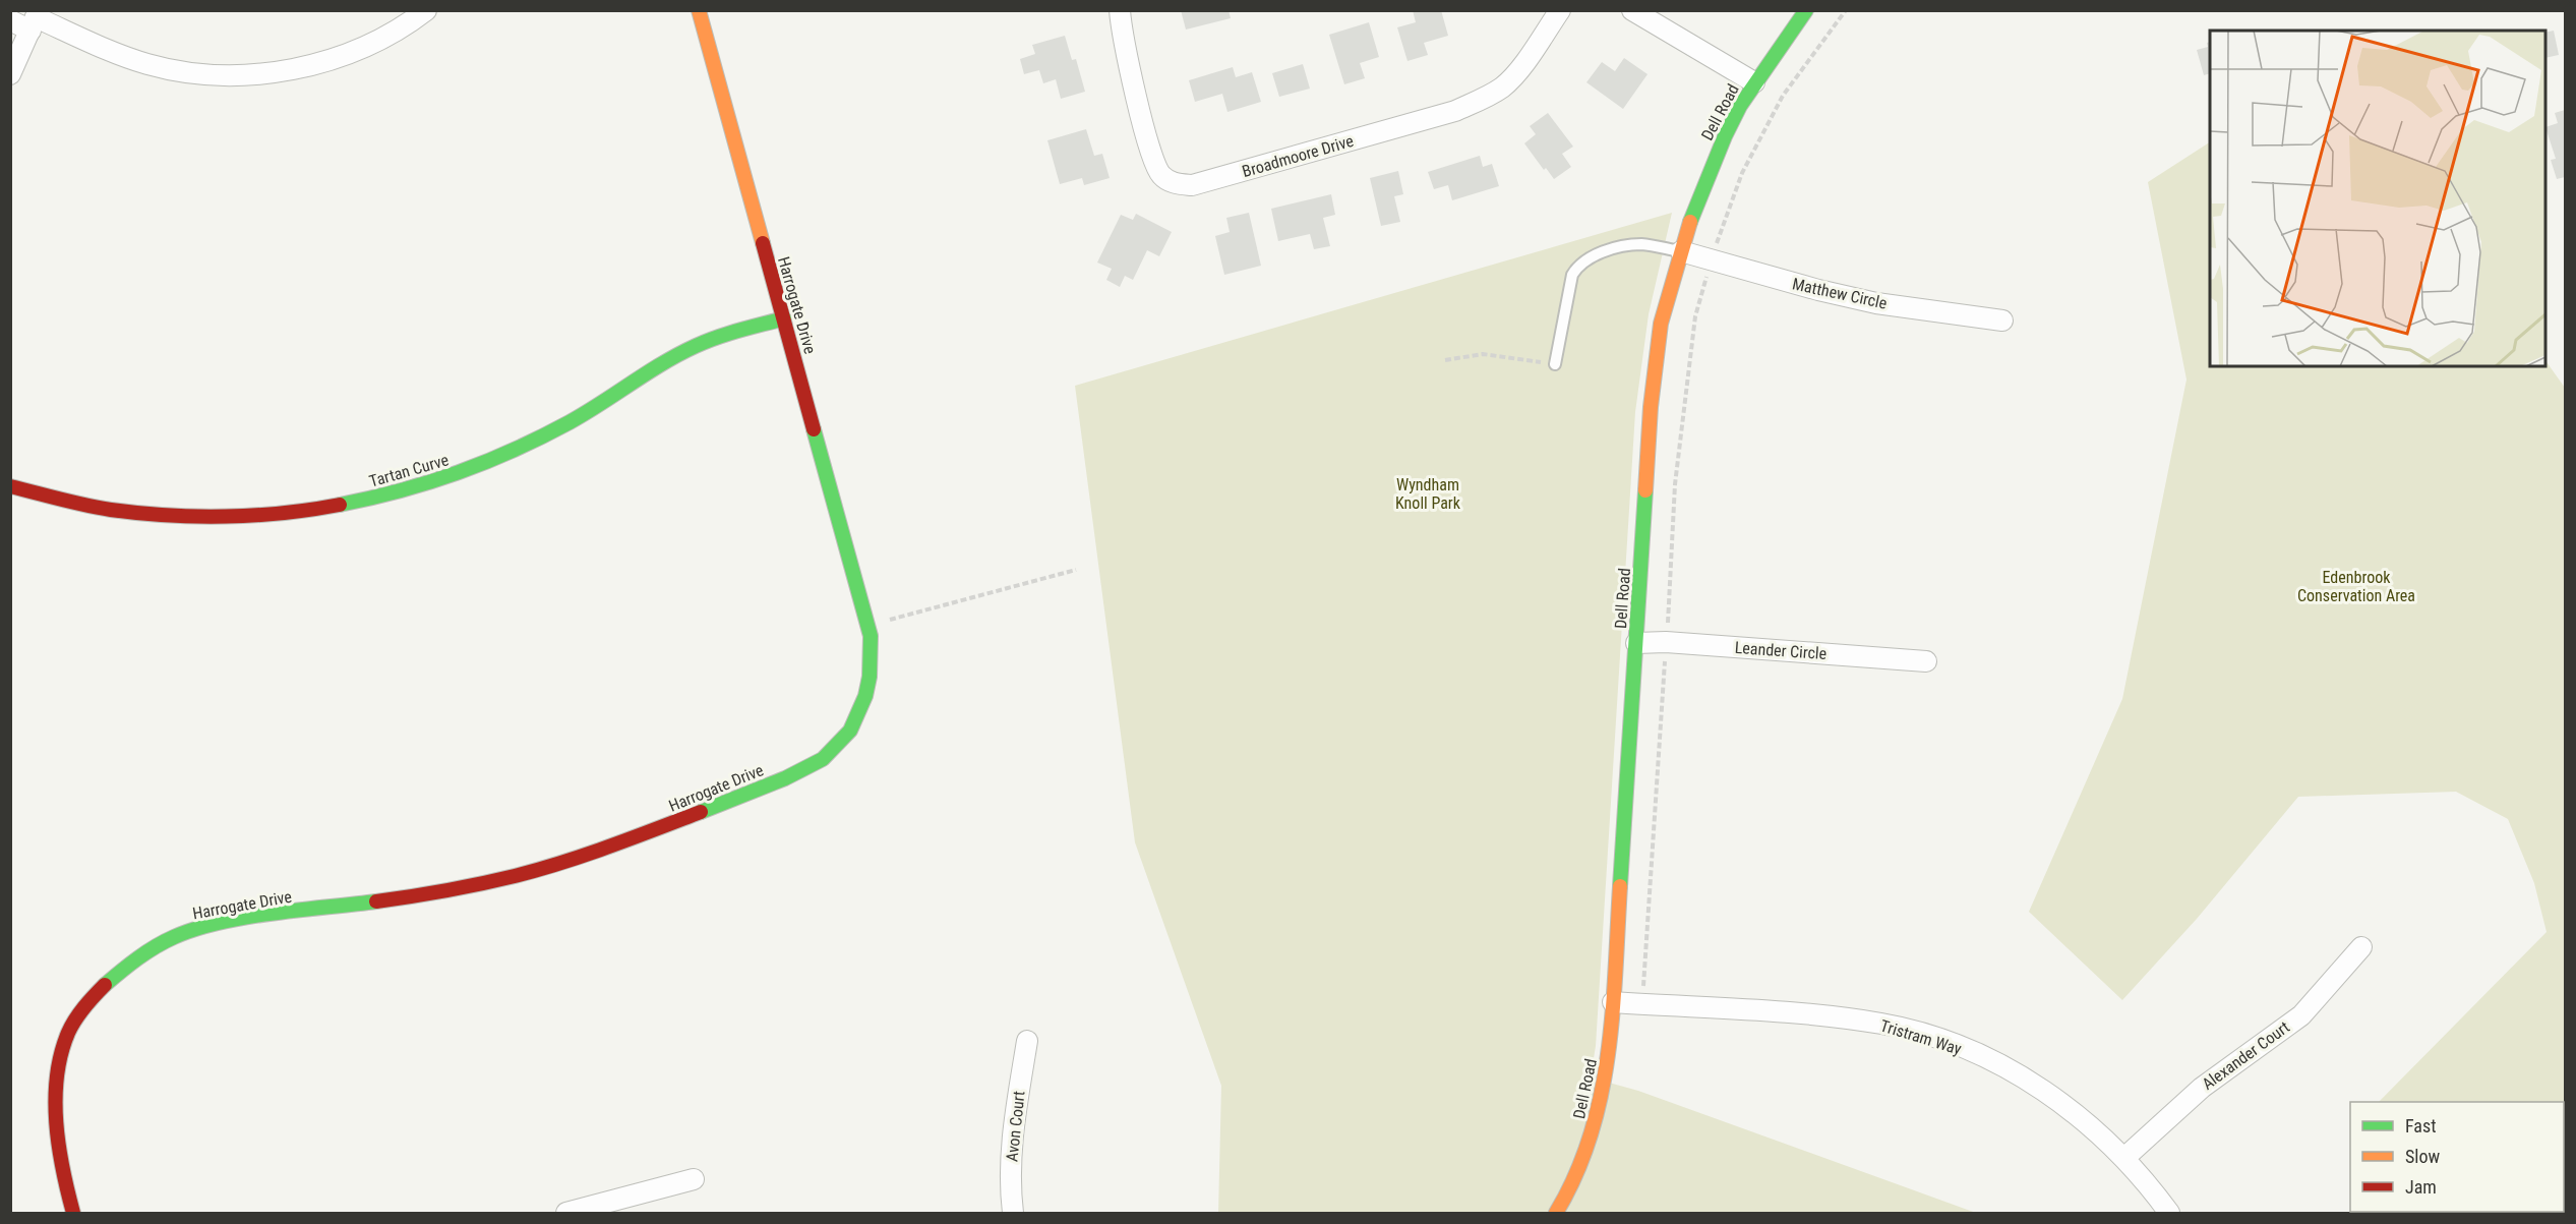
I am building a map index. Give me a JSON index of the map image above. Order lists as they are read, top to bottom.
{
  "streets": {
    "street": [
      "Dell Road",
      "Broadmoore Drive",
      "Matthew Circle",
      "Harrogate Drive",
      "Tartan Curve",
      "Leander Circle",
      "Tristram Way",
      "Alexander Court",
      "Avon Court"
    ]
  },
  "crossings": [
    ["Dell Road", "Matthew Circle"],
    ["Dell Road", "Leander Circle"],
    ["Dell Road", "Tristram Way"],
    ["Harrogate Drive", "Tartan Curve"],
    ["Tristram Way", "Alexander Court"]
  ],
  "parks": ["Wyndham Knoll Park", "Edenbrook Conservation Area"],
  "legend": ["Fast", "Slow", "Jam"]
}
